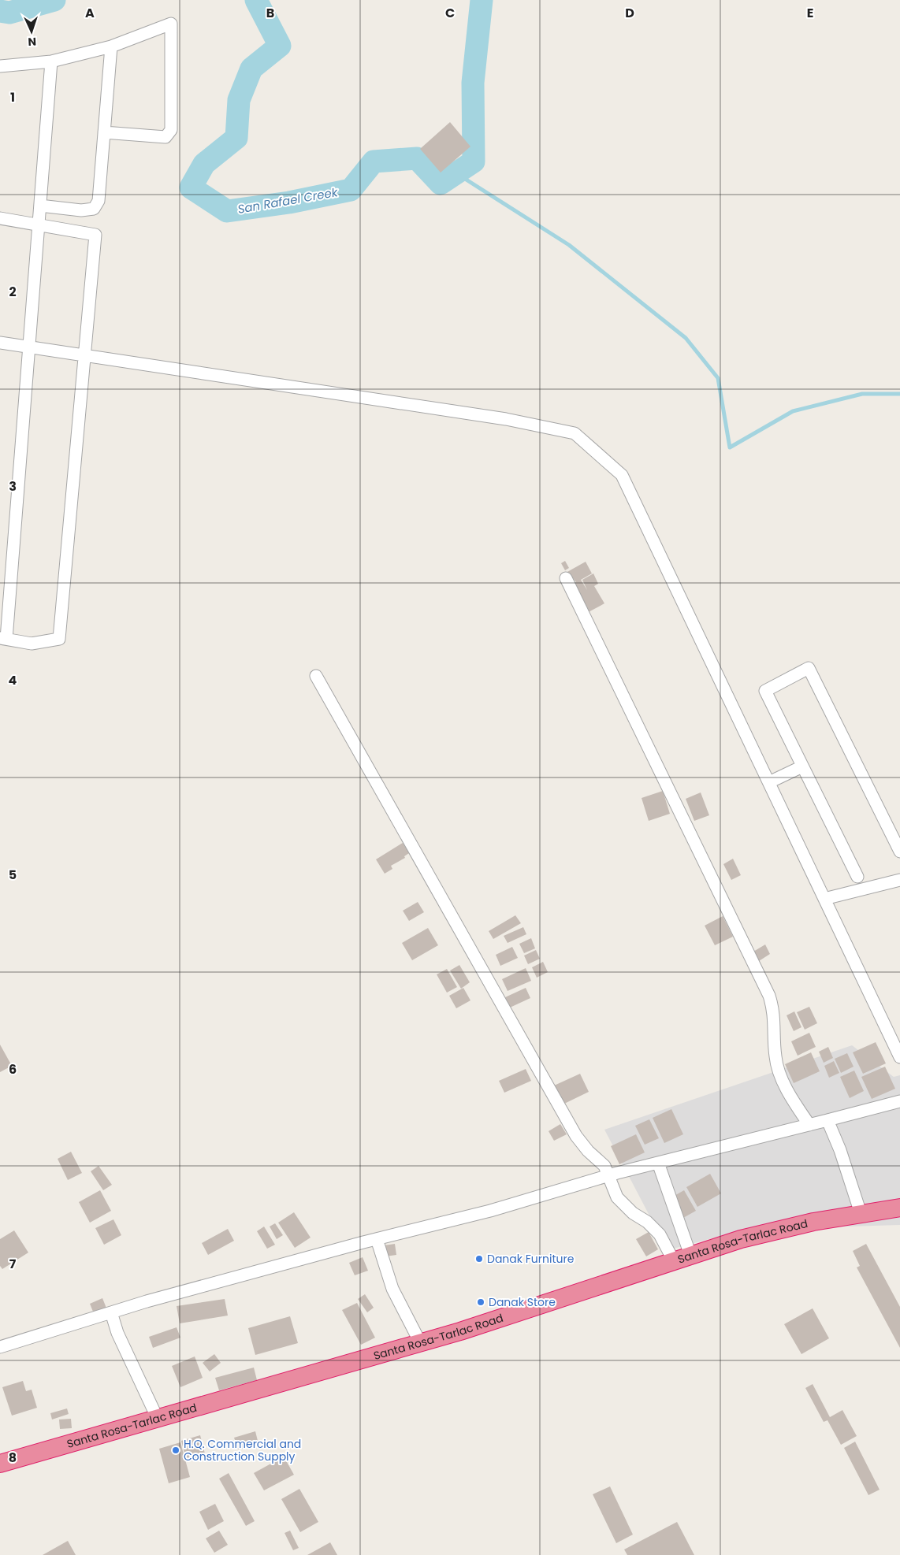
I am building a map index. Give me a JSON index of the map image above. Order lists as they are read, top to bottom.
{
  "streets": {
    "highway": ["Santa Rosa-Tarlac Road"]
  },
  "water": ["San Rafael Creek"],
  "places": ["Danak Furniture", "Danak Store", "H.Q. Commercial and Construction Supply"],
  "north": "bottom",
  "grid": {
    "columns": [
      "A",
      "B",
      "C",
      "D",
      "E"
    ],
    "rows": [
      "1",
      "2",
      "3",
      "4",
      "5",
      "6",
      "7",
      "8"
    ]
  }
}
